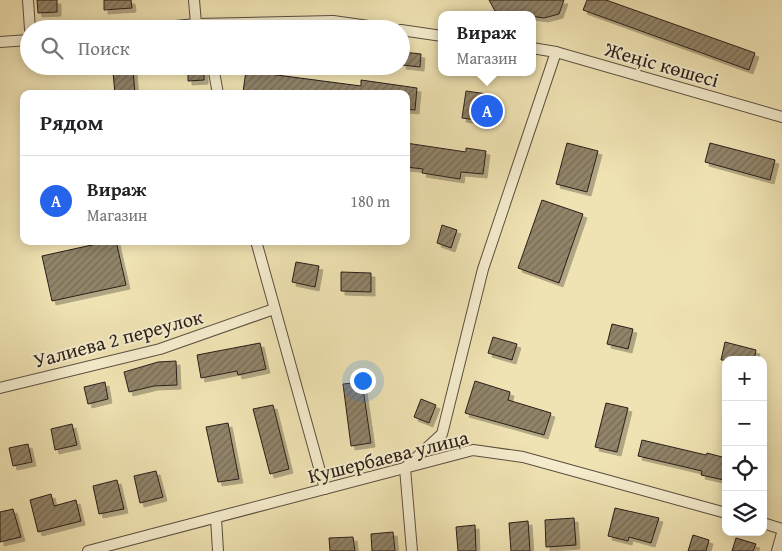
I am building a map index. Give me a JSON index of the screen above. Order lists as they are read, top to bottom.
{
  "streets": {
    "street": ["Жеңіс көшесі", "Уалиева 2 переулок", "Кушербаева улица"]
  },
  "page": {
    "popup": ["Вираж", "Магазин"],
    "search": "Поиск",
    "heading": "Рядом",
    "pins": "A",
    "list": [
      {
        "mark": "A",
        "name": "Вираж",
        "note": "Магазин",
        "value": "180 m"
      }
    ],
    "map_buttons": ["+", "−"]
  }
}
